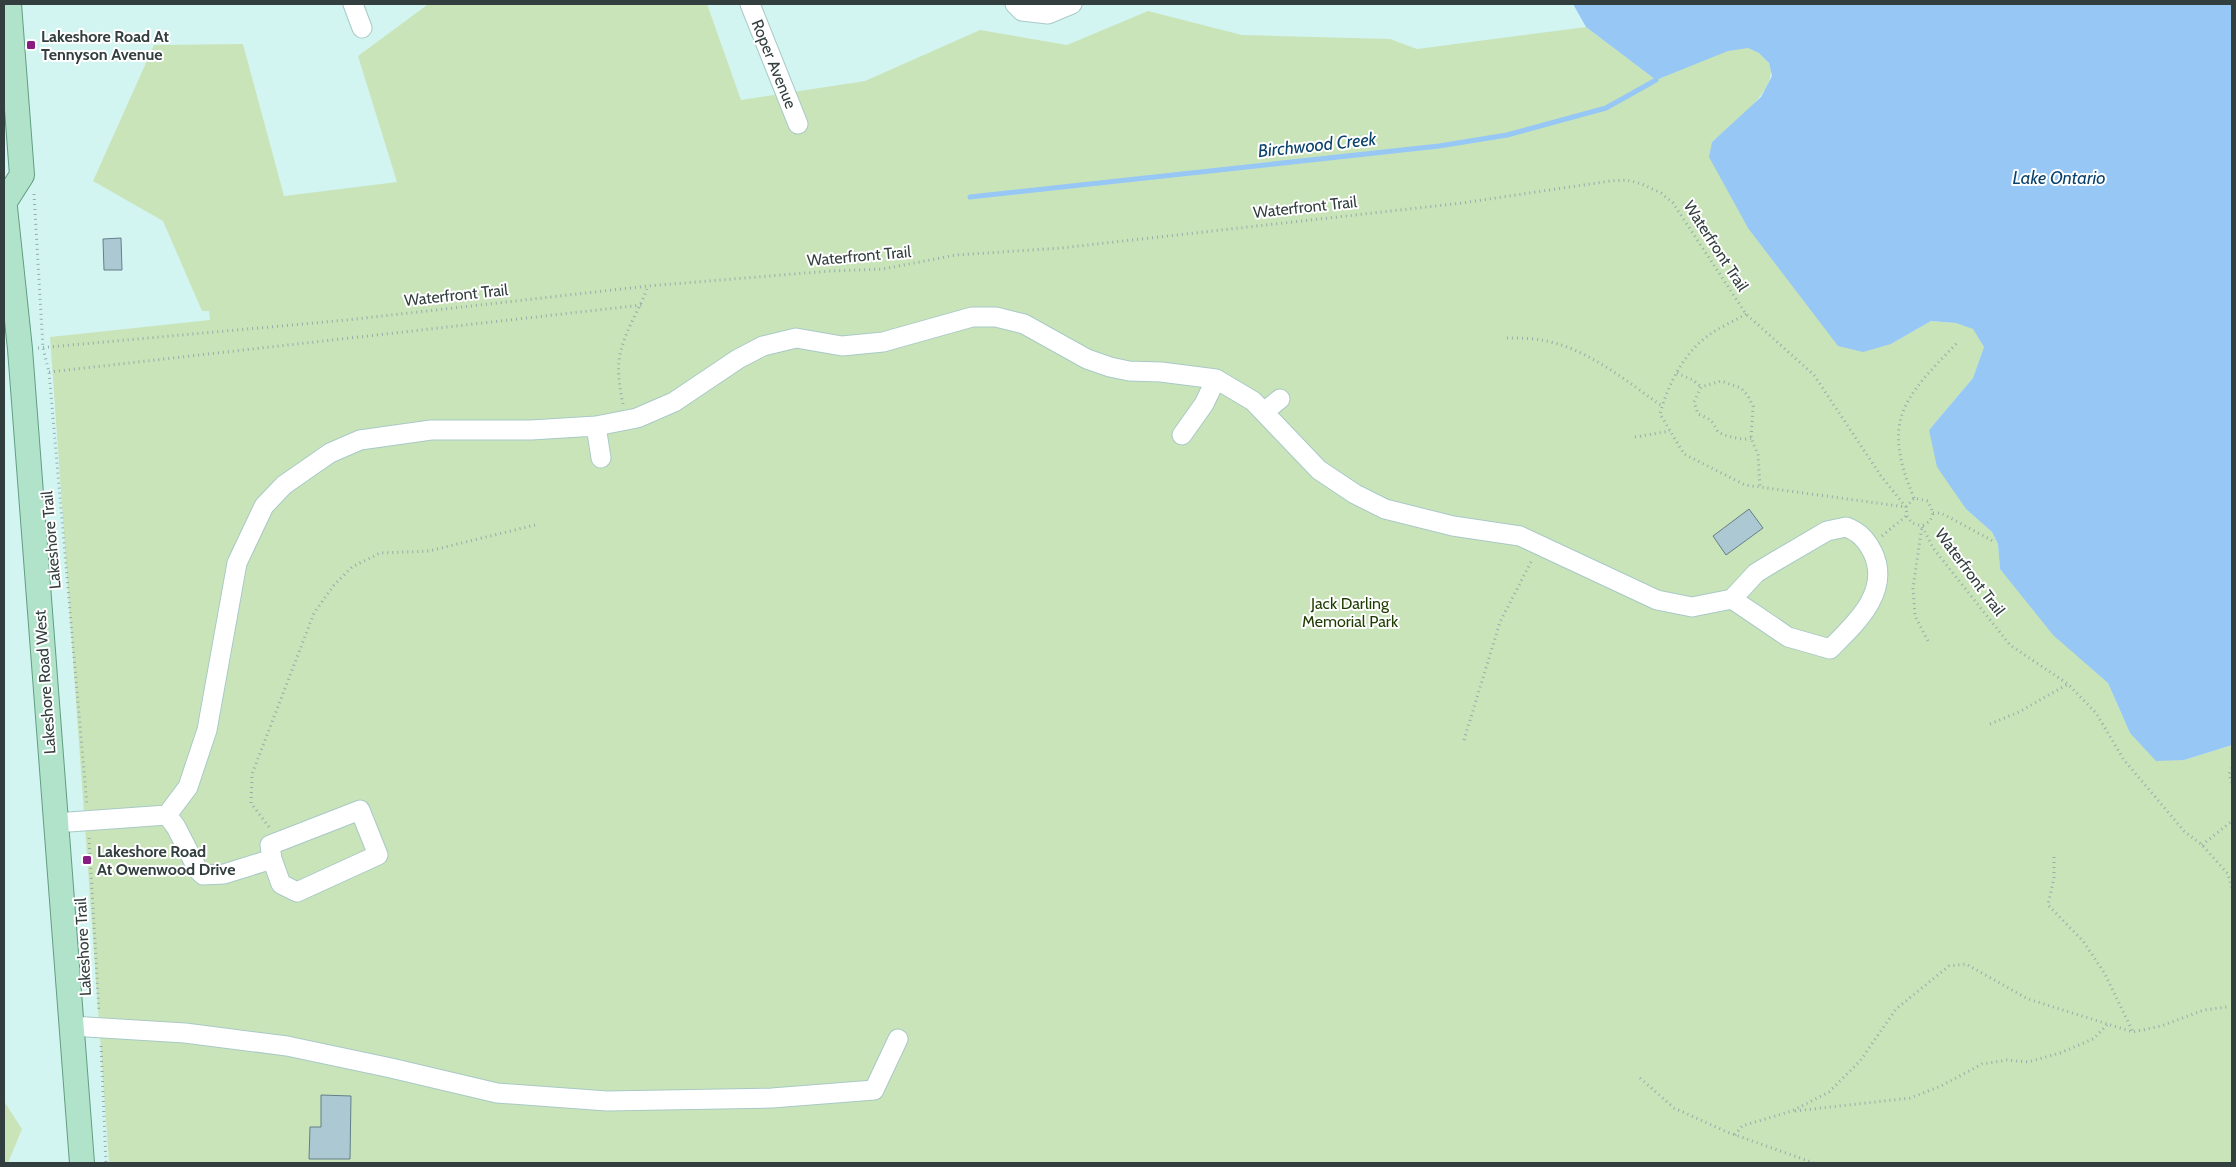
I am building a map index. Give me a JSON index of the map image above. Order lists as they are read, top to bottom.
{
  "streets": {
    "main road": ["Lakeshore Road West"],
    "street": ["Roper Avenue"],
    "path": ["Waterfront Trail", "Lakeshore Trail"]
  },
  "crossings": [
    ["Waterfront Trail", "Lakeshore Trail"]
  ],
  "water": ["Birchwood Creek", "Lake Ontario"],
  "parks": ["Jack Darling Memorial Park"],
  "places": {
    "transit": ["Lakeshore Road At Tennyson Avenue", "Lakeshore Road At Owenwood Drive"]
  }
}
